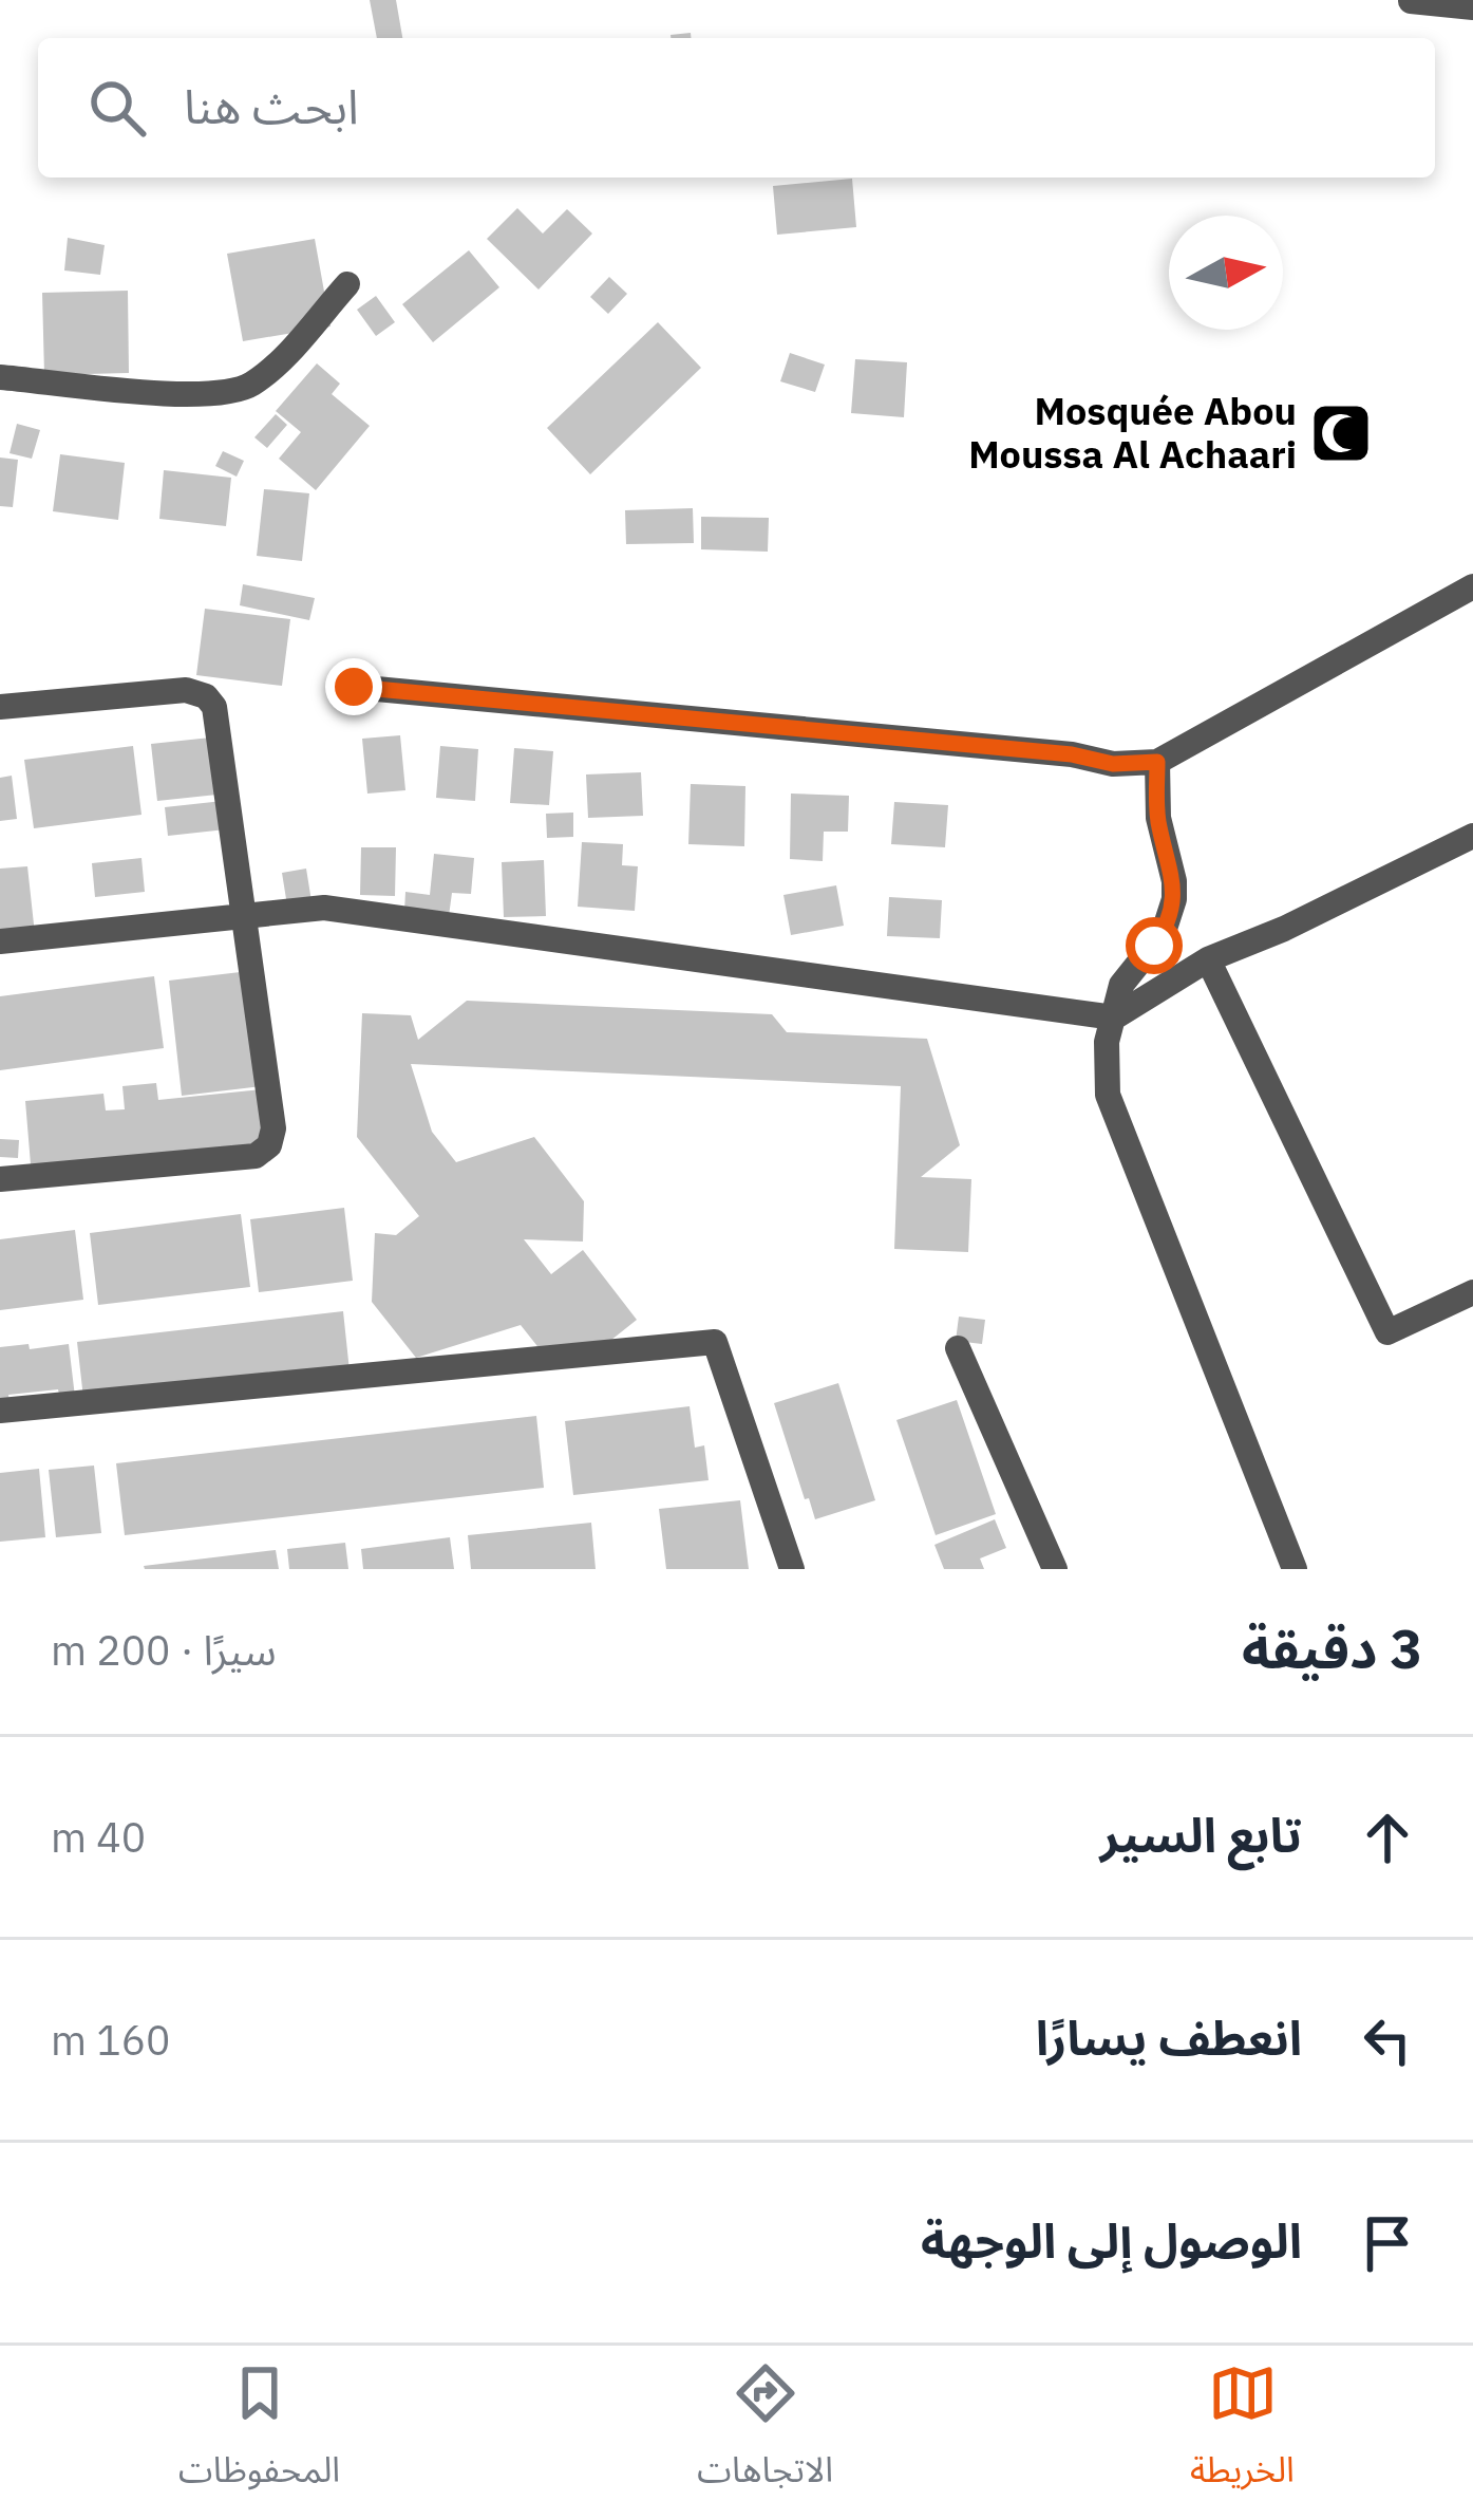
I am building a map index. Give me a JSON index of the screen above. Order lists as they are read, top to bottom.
{
  "places": {
    "mosque": ["Mosquée Abou Moussa Al Achaari"]
  },
  "north": "right",
  "page": {
    "search": "ابحث هنا",
    "heading": ["3 دقيقة", "سيرًا · 200 m"],
    "list": [
      ["تابع السير", "40 m"],
      ["انعطف يسارًا", "160 m"],
      "الوصول إلى الوجهة"
    ],
    "nav": ["الخريطة", "الاتجاهات", "المحفوظات"]
  }
}
